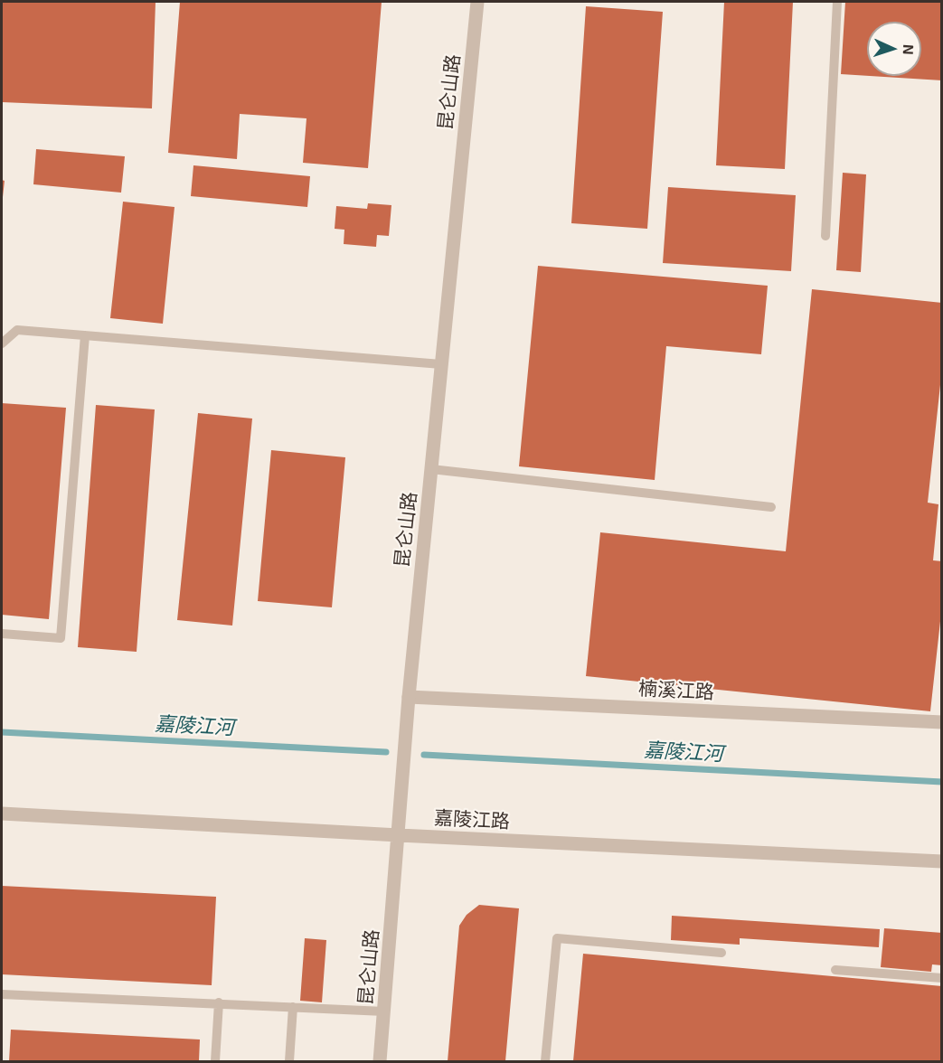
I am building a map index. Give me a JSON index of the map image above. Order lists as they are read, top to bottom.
{
  "streets": {
    "street": ["昆仑山路", "楠溪江路", "嘉陵江路"]
  },
  "crossings": [
    ["昆仑山路", "楠溪江路"],
    ["昆仑山路", "嘉陵江路"]
  ],
  "water": ["嘉陵江河"],
  "north": "right"
}
